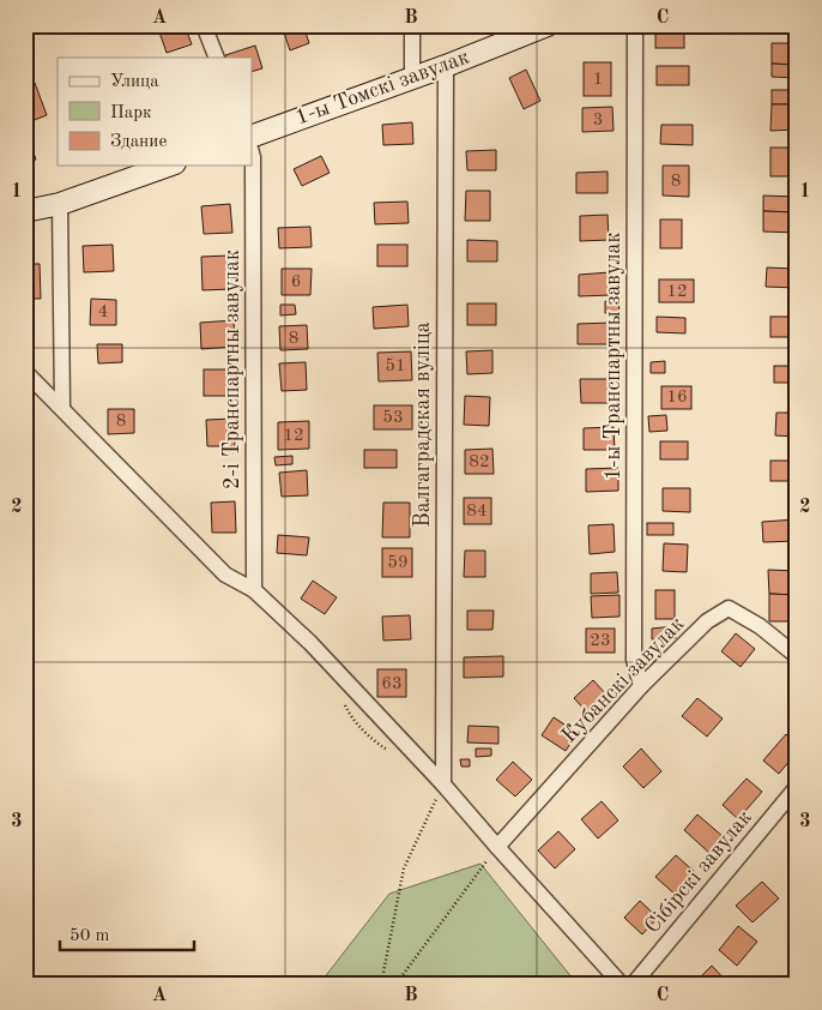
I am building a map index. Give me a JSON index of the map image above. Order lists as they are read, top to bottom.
{
  "streets": {
    "street": [
      "1-ы Томскі завулак",
      "1-ы Транспартны завулак",
      "2-і Транспартны завулак",
      "Валгаградская вуліца",
      "Кубанскі завулак",
      "Сібірскі завулак"
    ]
  },
  "crossings": [
    ["1-ы Томскі завулак", "Валгаградская вуліца"],
    ["1-ы Транспартны завулак", "Кубанскі завулак"]
  ],
  "house_numbers": [
    "1",
    "3",
    "8",
    "6",
    "12",
    "4",
    "8",
    "51",
    "16",
    "53",
    "8",
    "12",
    "82",
    "84",
    "59",
    "23",
    "63"
  ],
  "legend": ["Улица", "Парк", "Здание"],
  "scale_bar": "50 m",
  "grid": {
    "columns": ["A", "B", "C"],
    "rows": ["1", "2", "3"]
  }
}
